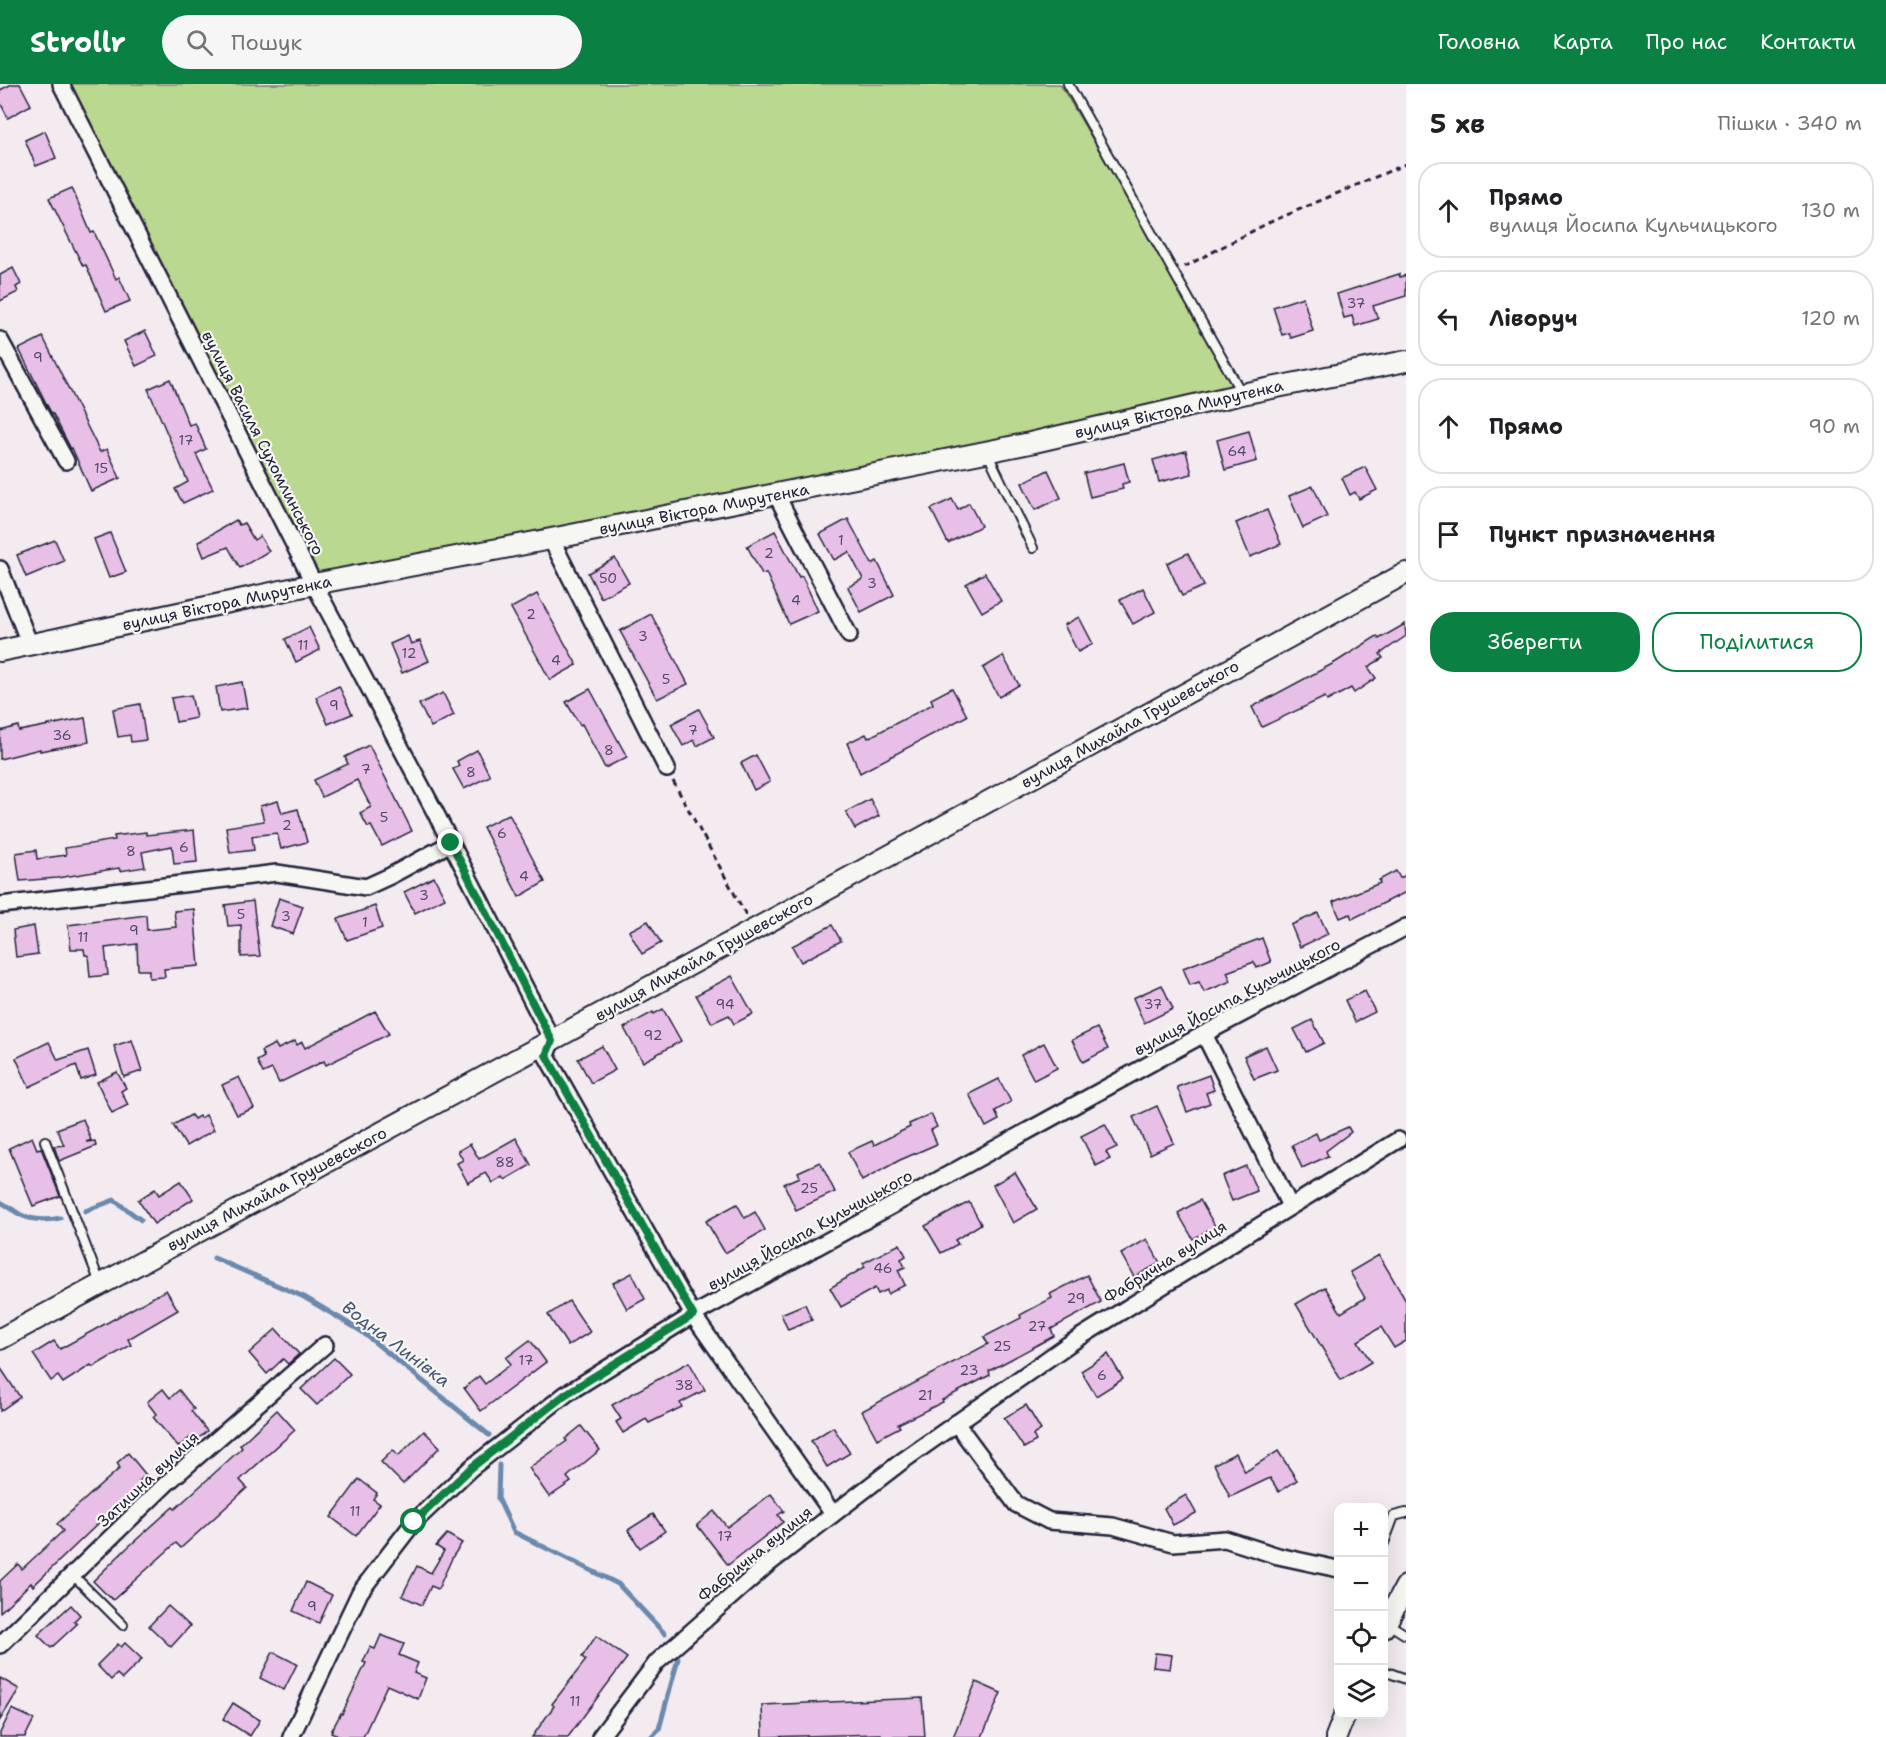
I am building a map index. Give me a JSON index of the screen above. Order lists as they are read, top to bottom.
{
  "streets": {
    "street": [
      "вулиця Віктора Мирутенка",
      "вулиця Василя Сухомлинського",
      "вулиця Михайла Грушевського",
      "вулиця Йосипа Кульчицького",
      "Фабрична вулиця",
      "Затишна вулиця"
    ]
  },
  "crossings": [
    ["вулиця Віктора Мирутенка", "вулиця Василя Сухомлинського"],
    ["вулиця Василя Сухомлинського", "вулиця Михайла Грушевського"]
  ],
  "water": ["Водна Линівка"],
  "house_numbers": [
    "37",
    "9",
    "17",
    "64",
    "15",
    "1",
    "2",
    "50",
    "3",
    "4",
    "2",
    "3",
    "11",
    "12",
    "4",
    "5",
    "9",
    "7",
    "36",
    "8",
    "7",
    "8",
    "5",
    "2",
    "6",
    "6",
    "8",
    "4",
    "3",
    "5",
    "3",
    "1",
    "9",
    "11",
    "94",
    "37",
    "92",
    "88",
    "25",
    "46",
    "29",
    "27",
    "25",
    "17",
    "23",
    "6",
    "38",
    "21",
    "11",
    "17",
    "9",
    "11"
  ],
  "page": {
    "header": "Strollr",
    "search": "Пошук",
    "nav": [
      "Головна",
      "Карта",
      "Про нас",
      "Контакти"
    ],
    "heading": ["5 хв", "Пішки · 340 m"],
    "list": [
      ["Прямо", "вулиця Йосипа Кульчицького", "130 m"],
      ["Ліворуч", "120 m"],
      ["Прямо", "90 m"],
      "Пункт призначення"
    ],
    "buttons": ["Зберегти", "Поділитися"],
    "map_buttons": ["+", "−"]
  }
}
